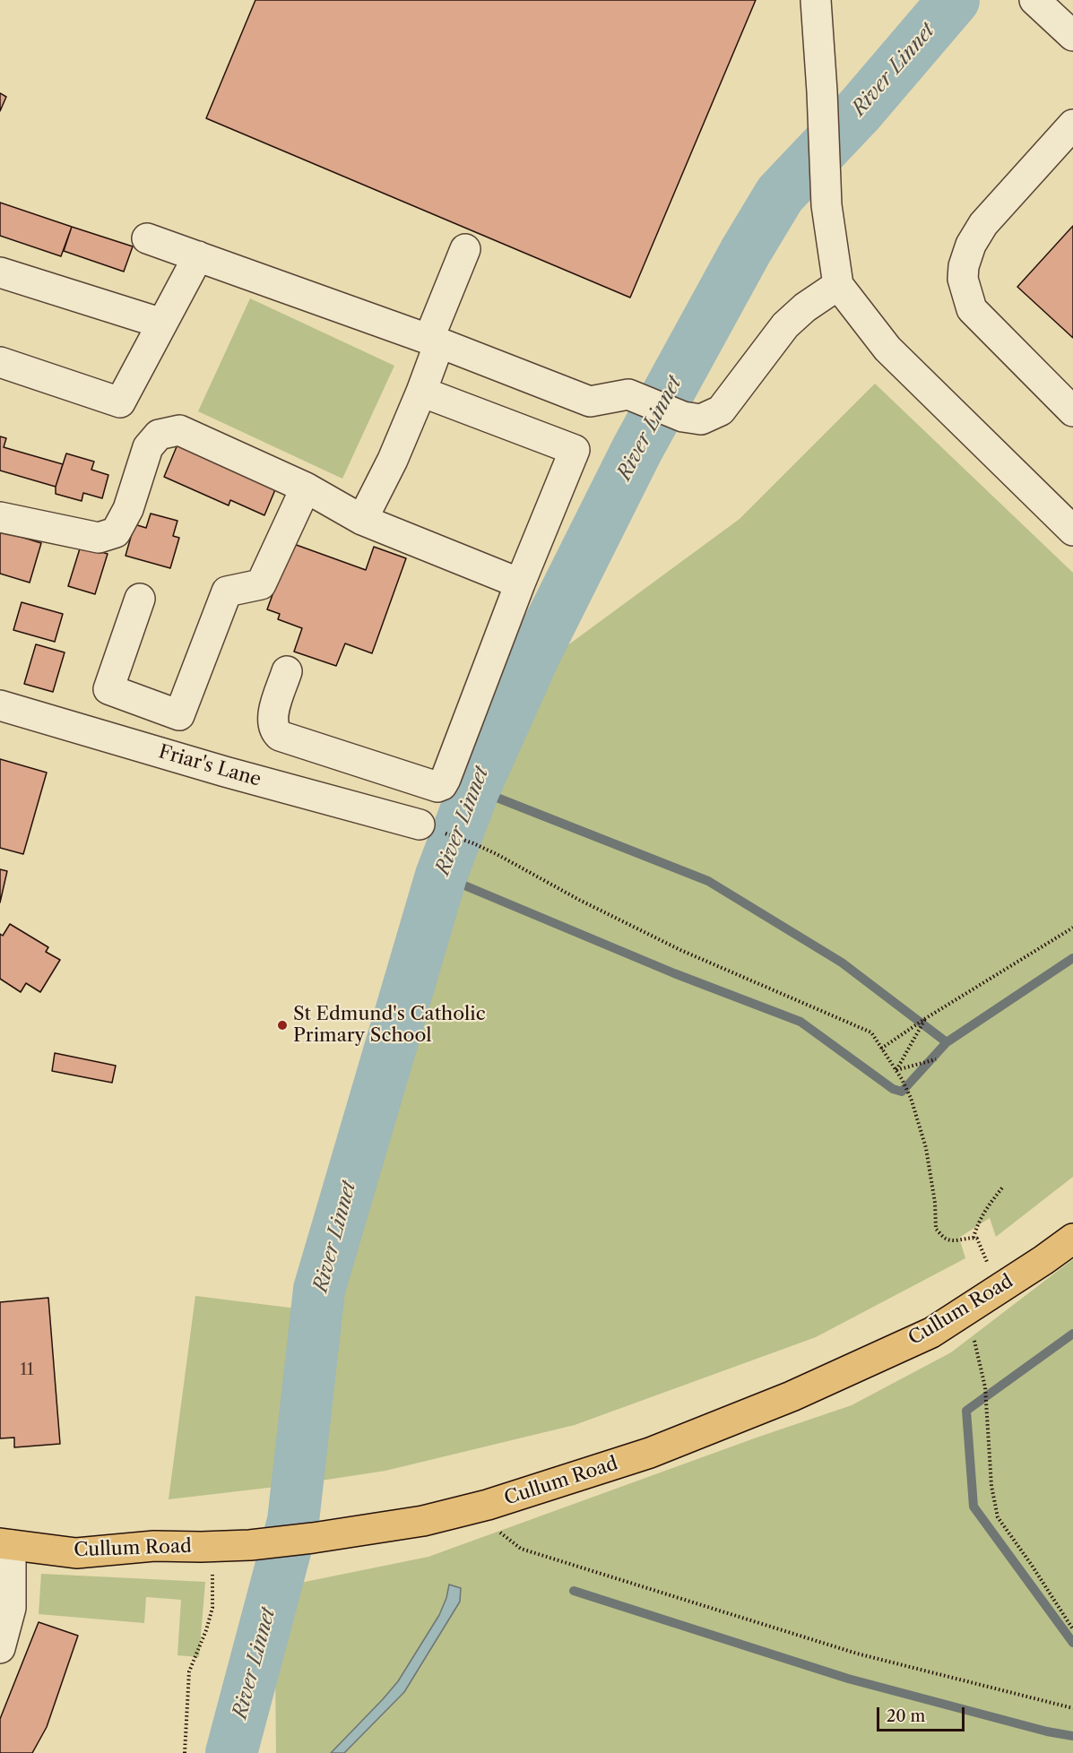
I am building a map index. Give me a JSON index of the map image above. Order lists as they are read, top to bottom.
{
  "streets": {
    "main road": ["Cullum Road"],
    "street": ["Friar's Lane"]
  },
  "water": ["River Linnet"],
  "places": ["St Edmund's Catholic Primary School"],
  "house_numbers": ["11"],
  "scale_bar": "20 m"
}
